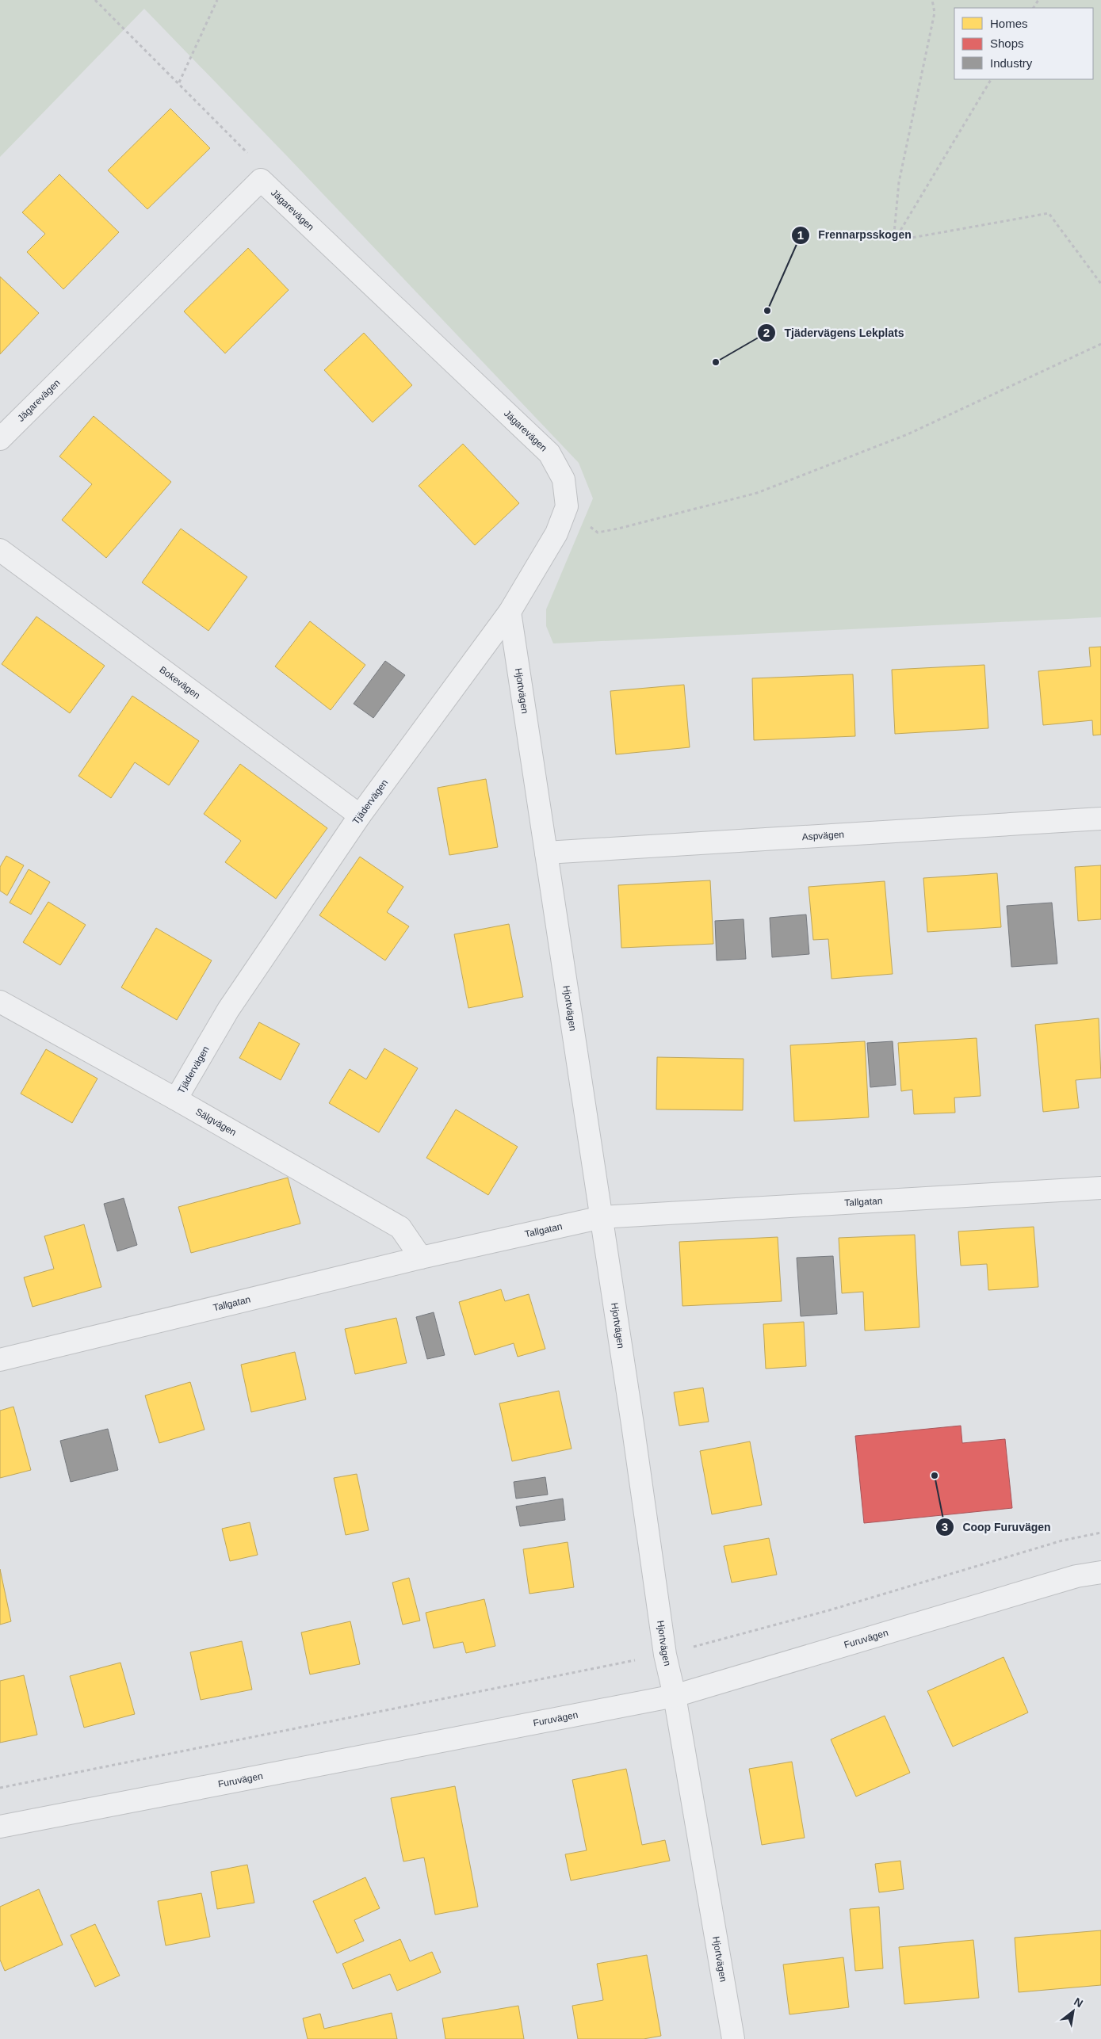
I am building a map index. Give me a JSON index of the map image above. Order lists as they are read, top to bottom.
{
  "streets": {
    "street": [
      "Jägarevägen",
      "Bokevägen",
      "Hjortvägen",
      "Tjädervägen",
      "Aspvägen",
      "Sälgvägen",
      "Tallgatan",
      "Furuvägen"
    ]
  },
  "crossings": [
    ["Jägarevägen", "Tjädervägen"],
    ["Bokevägen", "Tjädervägen"],
    ["Hjortvägen", "Tjädervägen"],
    ["Hjortvägen", "Aspvägen"],
    ["Hjortvägen", "Tallgatan"],
    ["Hjortvägen", "Furuvägen"],
    ["Tjädervägen", "Sälgvägen"],
    ["Sälgvägen", "Tallgatan"]
  ],
  "places": ["Frennarpsskogen", "Tjädervägens Lekplats", "Coop Furuvägen"],
  "legend": ["Homes", "Shops", "Industry"],
  "north": "top right"
}
